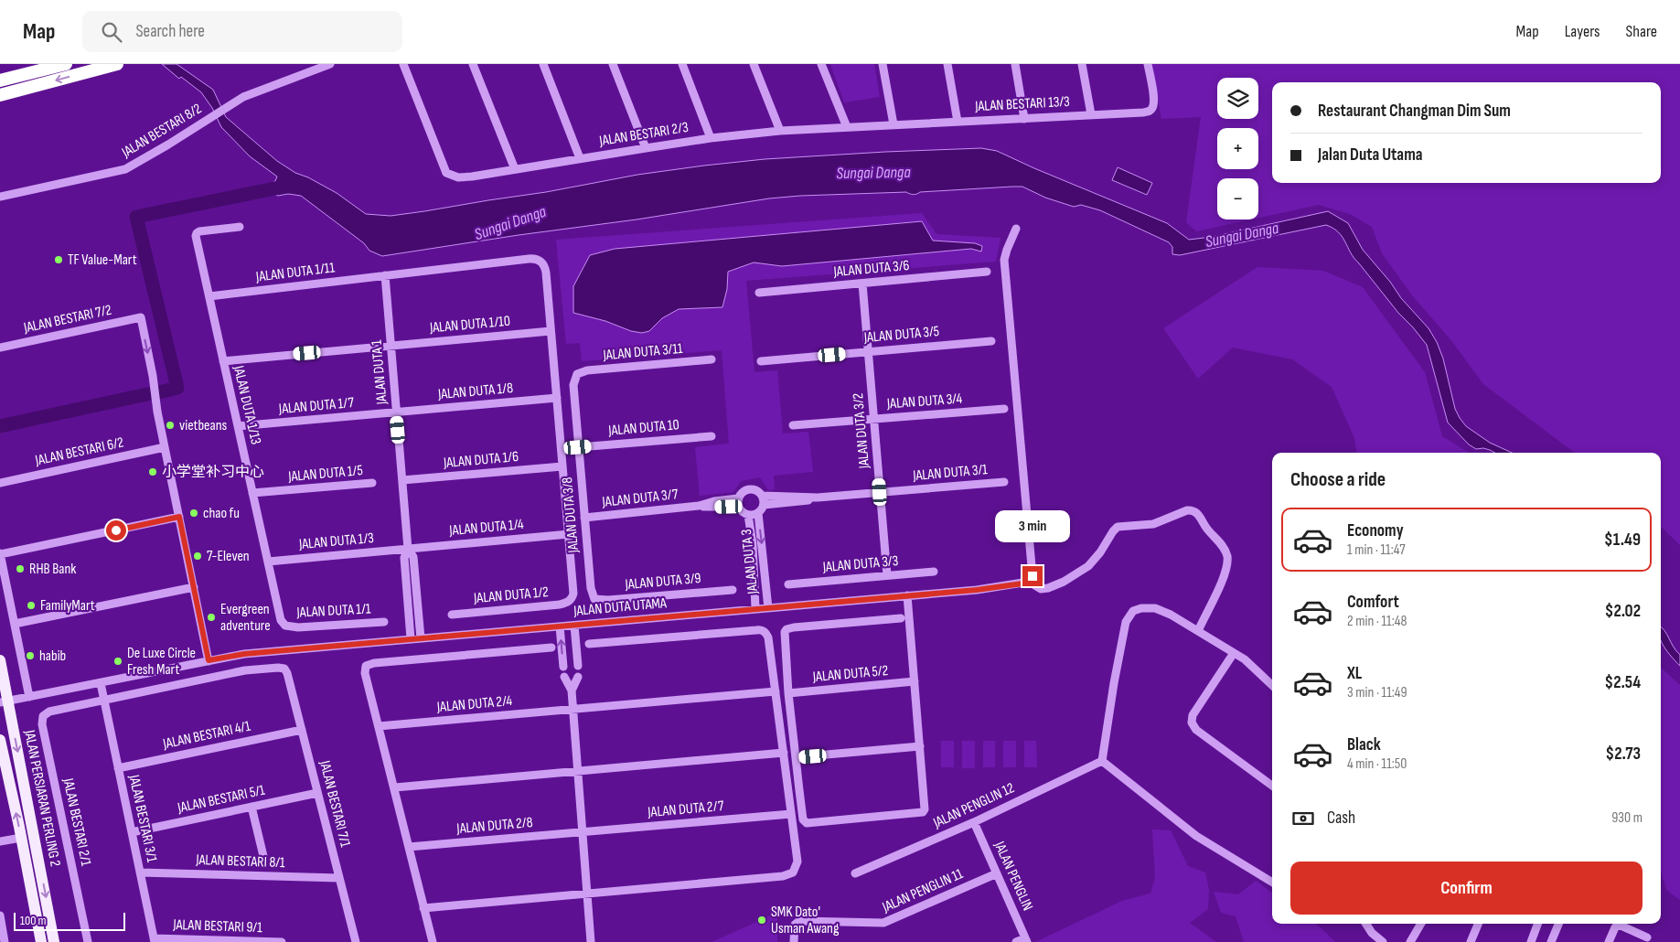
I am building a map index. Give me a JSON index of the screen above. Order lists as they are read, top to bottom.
{
  "streets": {
    "main road": ["JALAN PERSIARAN PERLING 2"],
    "street": [
      "JALAN BESTARI 13/3",
      "JALAN BESTARI 8/2",
      "JALAN BESTARI 2/3",
      "JALAN DUTA 3/6",
      "JALAN DUTA 1/11",
      "JALAN BESTARI 7/2",
      "JALAN DUTA 1/10",
      "JALAN DUTA 3/5",
      "JALAN DUTA 3/11",
      "JALAN DUTA 1",
      "JALAN DUTA 1/8",
      "JALAN DUTA 3/4",
      "JALAN DUTA 1/13",
      "JALAN DUTA 1/7",
      "JALAN DUTA 10",
      "JALAN DUTA 3/2",
      "JALAN BESTARI 6/2",
      "JALAN DUTA 1/6",
      "JALAN DUTA 3/1",
      "JALAN DUTA 1/5",
      "JALAN DUTA 3/7",
      "JALAN DUTA 3/8",
      "JALAN DUTA 1/4",
      "JALAN DUTA 1/3",
      "JALAN DUTA 3",
      "JALAN DUTA 3/3",
      "JALAN DUTA 3/9",
      "JALAN DUTA 1/2",
      "JALAN DUTA UTAMA",
      "JALAN DUTA 1/1",
      "JALAN DUTA 5/2",
      "JALAN DUTA 2/4",
      "JALAN BESTARI 4/1",
      "JALAN BESTARI 5/1",
      "JALAN BESTARI 7/1",
      "JALAN PENGLIN 12",
      "JALAN DUTA 2/7",
      "JALAN BESTARI 3/1",
      "JALAN BESTARI 2/1",
      "JALAN DUTA 2/8",
      "JALAN BESTARI 8/1",
      "JALAN PENGLIN",
      "JALAN PENGLIN 11",
      "JALAN BESTARI 9/1"
    ]
  },
  "crossings": [
    ["JALAN BESTARI 13/3", "JALAN BESTARI 2/3"],
    ["JALAN DUTA 3/6", "JALAN DUTA 3/2"],
    ["JALAN DUTA 1/11", "JALAN DUTA 1/10"],
    ["JALAN DUTA 1/11", "JALAN DUTA 1"],
    ["JALAN DUTA 1/11", "JALAN DUTA 1/13"],
    ["JALAN BESTARI 7/2", "JALAN BESTARI 6/2"],
    ["JALAN DUTA 1/10", "JALAN DUTA 1"],
    ["JALAN DUTA 1/10", "JALAN DUTA 1/13"],
    ["JALAN DUTA 3/5", "JALAN DUTA 3/2"],
    ["JALAN DUTA 3/11", "JALAN DUTA 3/8"],
    ["JALAN DUTA 1", "JALAN DUTA 1/8"],
    ["JALAN DUTA 1", "JALAN DUTA 1/7"],
    ["JALAN DUTA 1", "JALAN DUTA 1/6"],
    ["JALAN DUTA 1", "JALAN DUTA 1/4"],
    ["JALAN DUTA 1", "JALAN DUTA 1/3"],
    ["JALAN DUTA 1", "JALAN DUTA UTAMA"],
    ["JALAN DUTA 1/8", "JALAN DUTA 1/7"],
    ["JALAN DUTA 3/4", "JALAN DUTA 3/2"],
    ["JALAN DUTA 1/13", "JALAN DUTA 1/7"],
    ["JALAN DUTA 1/13", "JALAN DUTA 1/5"],
    ["JALAN DUTA 1/13", "JALAN DUTA 1/3"],
    ["JALAN DUTA 1/13", "JALAN DUTA 1/1"],
    ["JALAN DUTA 10", "JALAN DUTA 3/8"],
    ["JALAN DUTA 3/2", "JALAN DUTA 3/1"],
    ["JALAN DUTA 3/2", "JALAN DUTA 3/3"],
    ["JALAN DUTA 3/1", "JALAN DUTA 3/7"],
    ["JALAN DUTA 3/1", "JALAN DUTA 3"],
    ["JALAN DUTA 3/7", "JALAN DUTA 3/8"],
    ["JALAN DUTA 3/7", "JALAN DUTA 3"],
    ["JALAN DUTA 3/8", "JALAN DUTA 3/9"],
    ["JALAN DUTA 1/4", "JALAN DUTA 1/3"],
    ["JALAN DUTA 1/4", "JALAN DUTA 1/2"],
    ["JALAN DUTA 3", "JALAN DUTA UTAMA"],
    ["JALAN DUTA UTAMA", "JALAN BESTARI 3/1"],
    ["JALAN BESTARI 4/1", "JALAN BESTARI 7/1"],
    ["JALAN BESTARI 4/1", "JALAN BESTARI 3/1"],
    ["JALAN BESTARI 5/1", "JALAN BESTARI 7/1"],
    ["JALAN BESTARI 5/1", "JALAN BESTARI 3/1"],
    ["JALAN BESTARI 7/1", "JALAN BESTARI 3/1"],
    ["JALAN BESTARI 7/1", "JALAN BESTARI 2/1"],
    ["JALAN BESTARI 7/1", "JALAN BESTARI 8/1"],
    ["JALAN PENGLIN 12", "JALAN PENGLIN"],
    ["JALAN DUTA 2/7", "JALAN DUTA 2/8"],
    ["JALAN BESTARI 3/1", "JALAN BESTARI 2/1"],
    ["JALAN BESTARI 3/1", "JALAN BESTARI 8/1"],
    ["JALAN BESTARI 3/1", "JALAN BESTARI 9/1"],
    ["JALAN PENGLIN", "JALAN PENGLIN 11"]
  ],
  "water": ["Sungai Danga"],
  "places": [
    "TF Value-Mart",
    "vietbeans",
    "小学堂补习中心",
    "chao fu",
    "7-Eleven",
    "RHB Bank",
    "FamilyMart",
    "Evergreen adventure",
    "habib",
    "De Luxe Circle Fresh Mart",
    "SMK Dato' Usman Awang"
  ],
  "scale_bar": "100 m",
  "page": {
    "header": "Map",
    "search": "Search here",
    "nav": ["Map", "Layers", "Share"],
    "map_buttons": ["+", "−"],
    "banner": ["Restaurant Changman Dim Sum", "Jalan Duta Utama"],
    "heading": "Choose a ride",
    "list": [
      {
        "name": "Economy",
        "note": "1 min · 11:47",
        "value": "$1.49"
      },
      {
        "name": "Comfort",
        "note": "2 min · 11:48",
        "value": "$2.02"
      },
      {
        "name": "XL",
        "note": "3 min · 11:49",
        "value": "$2.54"
      },
      {
        "name": "Black",
        "note": "4 min · 11:50",
        "value": "$2.73"
      }
    ],
    "bubble": "3 min",
    "pay": ["Cash", "930 m"],
    "buttons": "Confirm",
    "scale": "100 m"
  }
}
